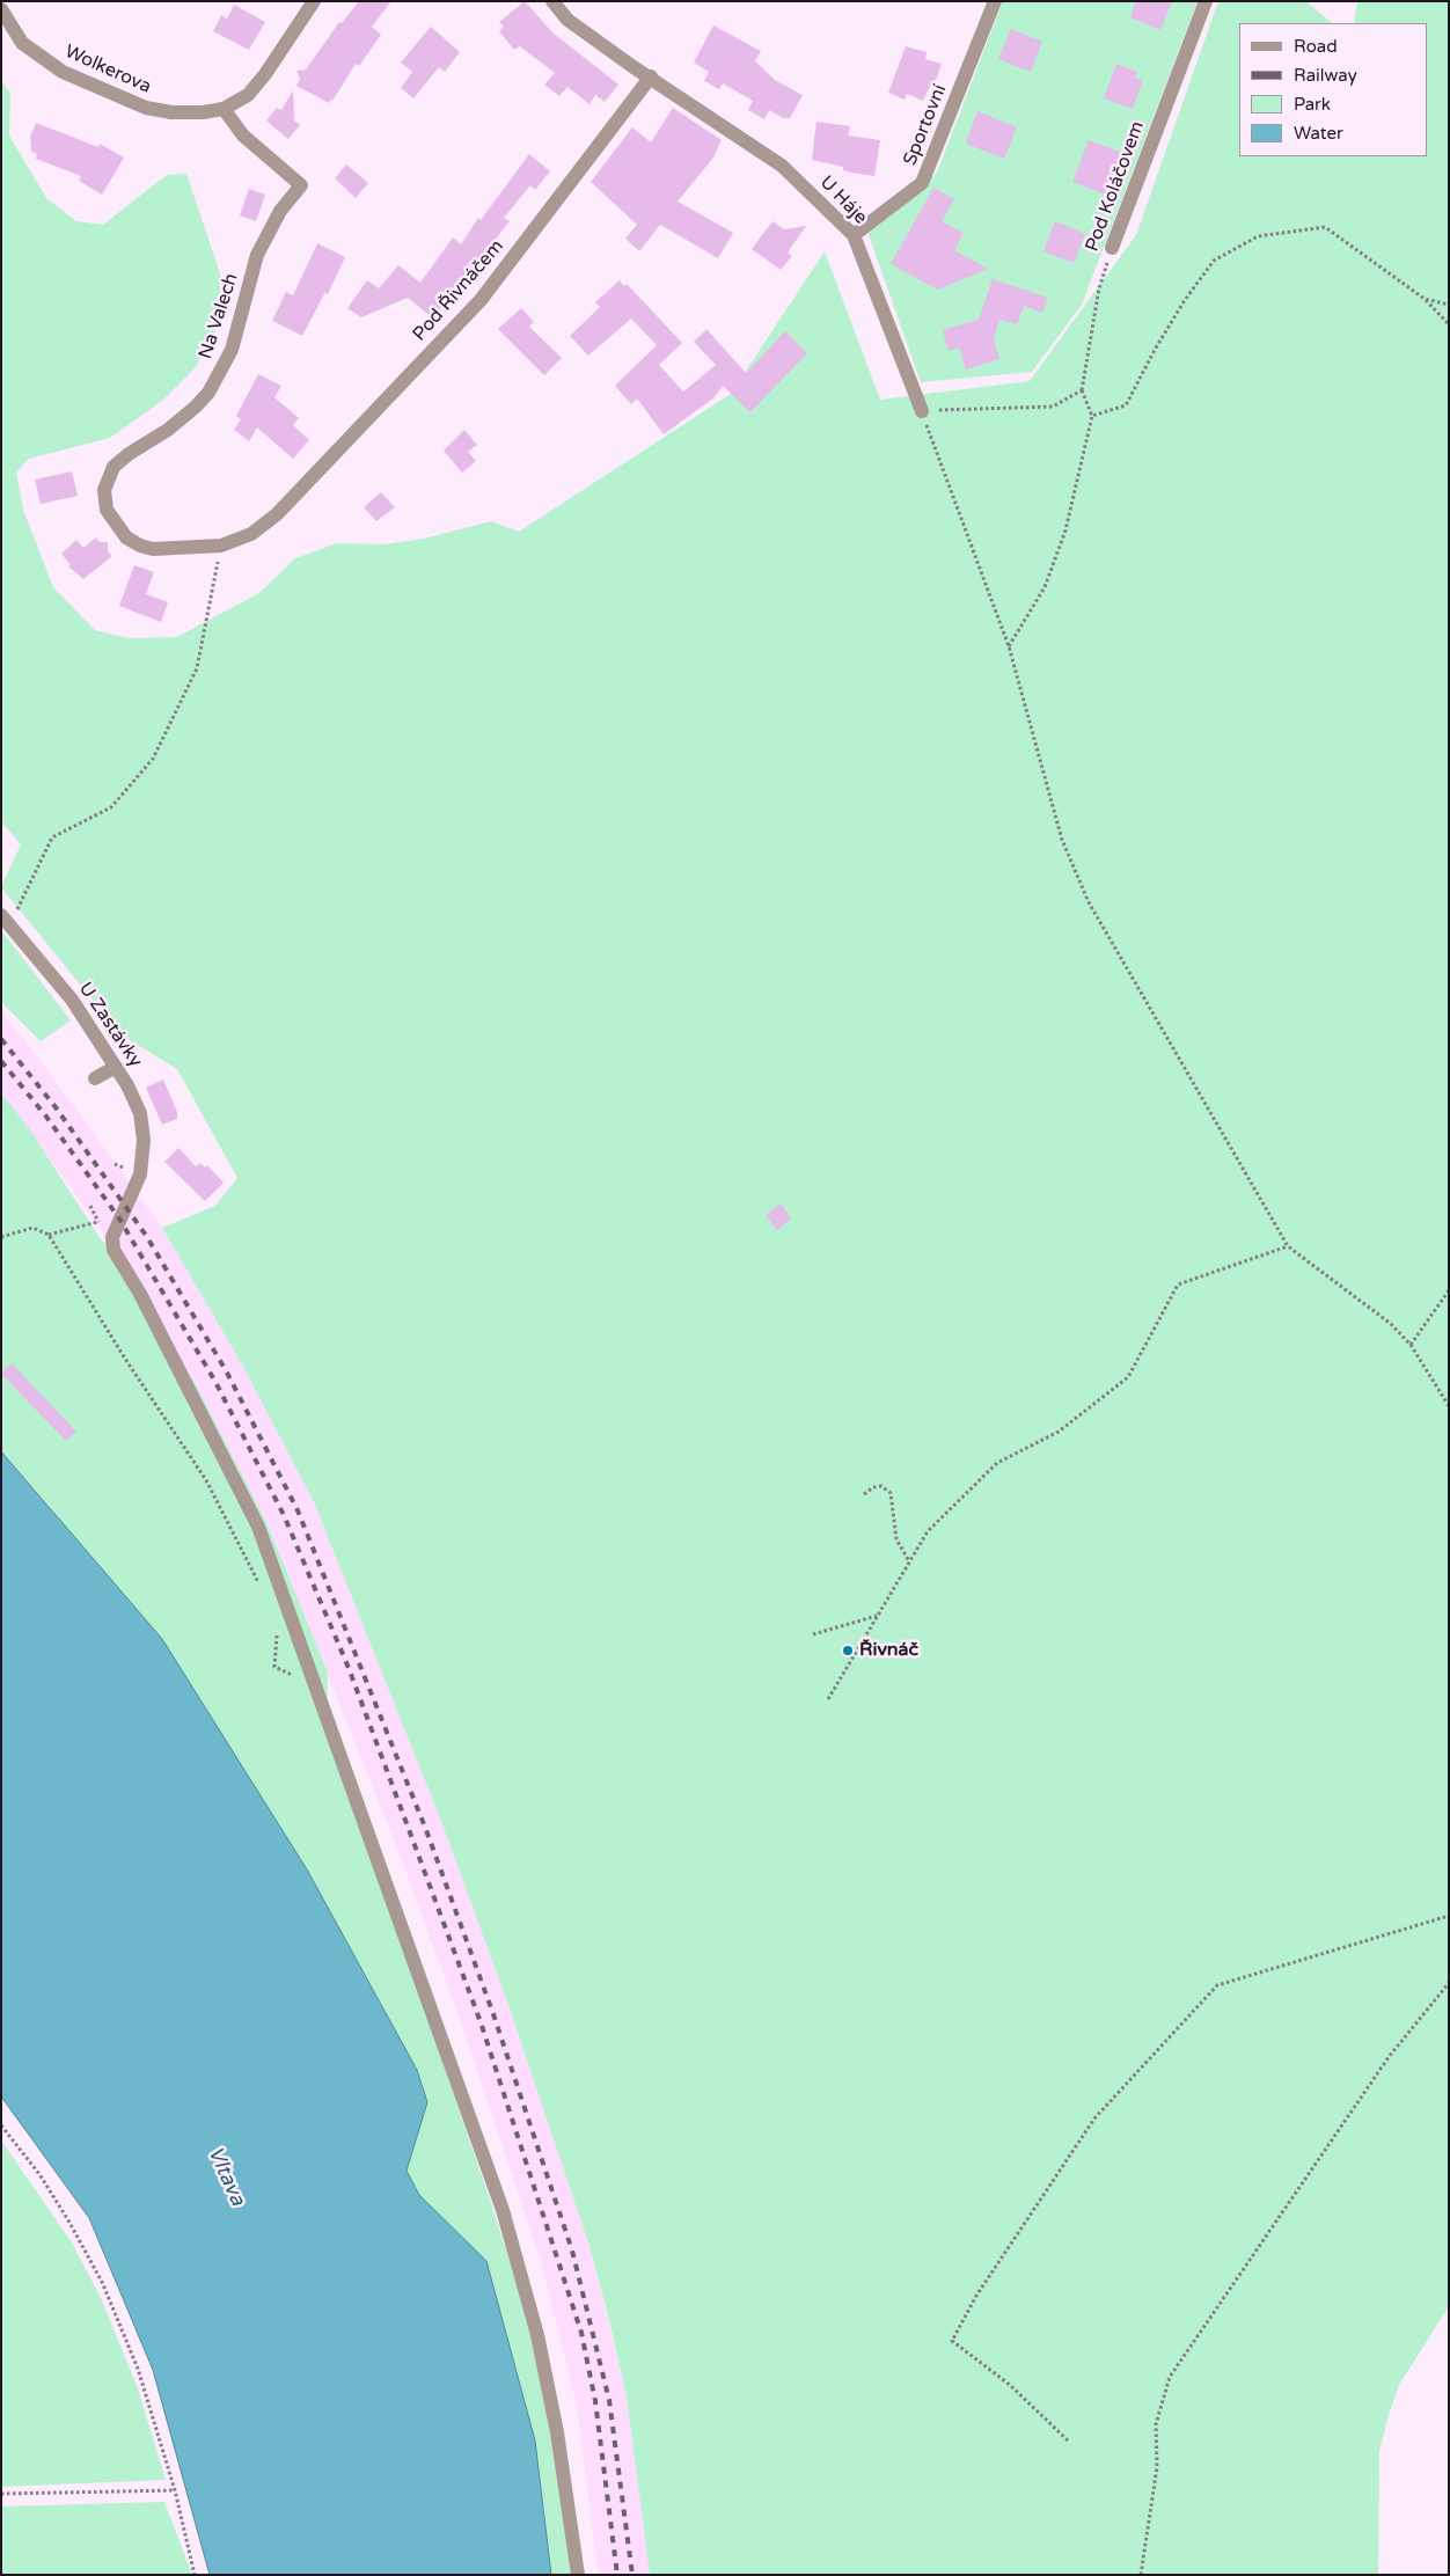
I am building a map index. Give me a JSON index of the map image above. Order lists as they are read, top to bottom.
{
  "streets": {
    "street": [
      "Wolkerova",
      "Sportovní",
      "Pod Koláčovem",
      "U Háje",
      "Pod Řivnáčem",
      "Na Valech",
      "U Zastávky"
    ]
  },
  "crossings": [
    ["Wolkerova", "Na Valech"],
    ["Sportovní", "U Háje"],
    ["U Háje", "Pod Řivnáčem"],
    ["Pod Řivnáčem", "Na Valech"]
  ],
  "water": ["Vltava"],
  "places": ["Řivnáč"],
  "legend": [
    "Road",
    "Railway",
    "Park",
    "Water"
  ]
}
